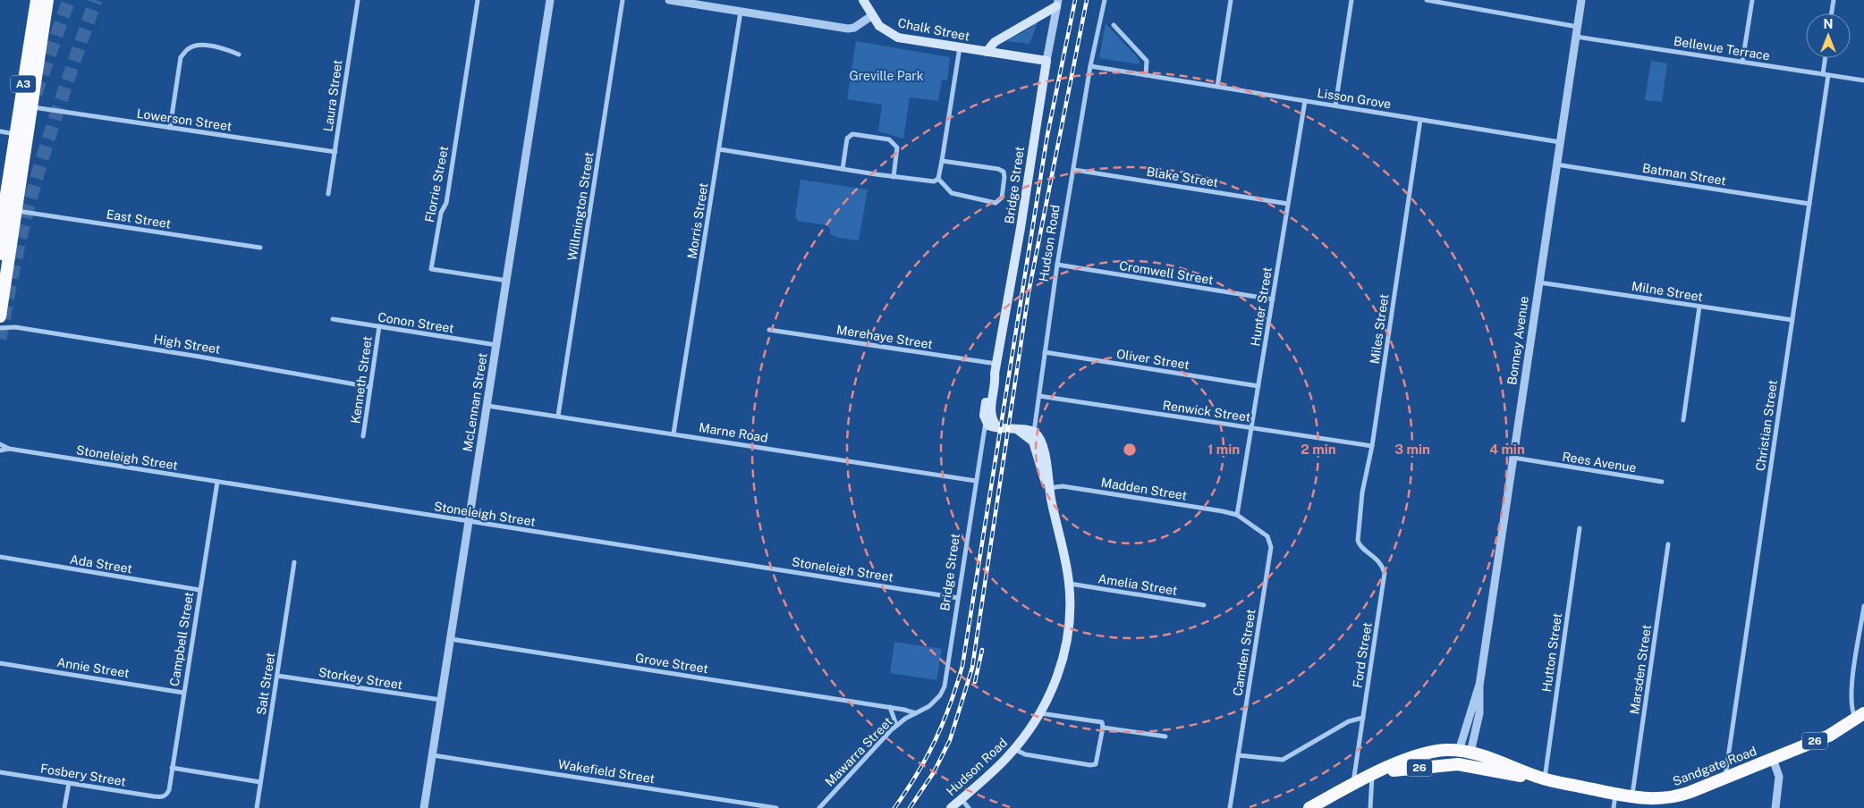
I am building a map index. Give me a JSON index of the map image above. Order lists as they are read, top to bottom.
{
  "streets": {
    "highway": ["A3", "26", "Sandgate Road"],
    "main road": ["Chalk Street", "Bridge Street", "Hudson Road"],
    "street": [
      "Bellevue Terrace",
      "Laura Street",
      "Lisson Grove",
      "Lowerson Street",
      "Batman Street",
      "Blake Street",
      "Florrie Street",
      "Willmington Street",
      "East Street",
      "Morris Street",
      "Cromwell Street",
      "Milne Street",
      "Hunter Street",
      "Conon Street",
      "Miles Street",
      "Merehaye Street",
      "Bonney Avenue",
      "High Street",
      "Oliver Street",
      "Kenneth Street",
      "McLennan Street",
      "Renwick Street",
      "Christian Street",
      "Marne Road",
      "Stoneleigh Street",
      "Rees Avenue",
      "Madden Street",
      "Ada Street",
      "Amelia Street",
      "Campbell Street",
      "Camden Street",
      "Hutton Street",
      "Ford Street",
      "Grove Street",
      "Annie Street",
      "Marsden Street",
      "Storkey Street",
      "Salt Street",
      "Mawarra Street",
      "Wakefield Street",
      "Fosbery Street"
    ]
  },
  "crossings": [
    ["Chalk Street", "Bridge Street"],
    ["Bellevue Terrace", "Bonney Avenue"],
    ["Bellevue Terrace", "Christian Street"],
    ["A3", "Lowerson Street"],
    ["A3", "East Street"],
    ["Laura Street", "Lowerson Street"],
    ["Lisson Grove", "Hudson Road"],
    ["Lisson Grove", "Hunter Street"],
    ["Lisson Grove", "Miles Street"],
    ["Lisson Grove", "Bonney Avenue"],
    ["Batman Street", "Bonney Avenue"],
    ["Batman Street", "Christian Street"],
    ["Blake Street", "Hudson Road"],
    ["Blake Street", "Hunter Street"],
    ["Florrie Street", "McLennan Street"],
    ["Bridge Street", "Merehaye Street"],
    ["Bridge Street", "Marne Road"],
    ["Bridge Street", "Stoneleigh Street"],
    ["Bridge Street", "Grove Street"],
    ["Bridge Street", "Mawarra Street"],
    ["Willmington Street", "Marne Road"],
    ["Morris Street", "Marne Road"],
    ["Hudson Road", "Cromwell Street"],
    ["Hudson Road", "Oliver Street"],
    ["Hudson Road", "Renwick Street"],
    ["Hudson Road", "Madden Street"],
    ["Hudson Road", "Amelia Street"],
    ["Cromwell Street", "Hunter Street"],
    ["Milne Street", "Bonney Avenue"],
    ["Milne Street", "Christian Street"],
    ["Hunter Street", "Oliver Street"],
    ["Hunter Street", "Renwick Street"],
    ["Hunter Street", "Madden Street"],
    ["Hunter Street", "Camden Street"],
    ["Conon Street", "Kenneth Street"],
    ["Conon Street", "McLennan Street"],
    ["Miles Street", "Renwick Street"],
    ["Miles Street", "Ford Street"],
    ["Bonney Avenue", "Rees Avenue"],
    ["Bonney Avenue", "Sandgate Road"],
    ["High Street", "Kenneth Street"],
    ["McLennan Street", "Marne Road"],
    ["McLennan Street", "Stoneleigh Street"],
    ["McLennan Street", "Grove Street"],
    ["McLennan Street", "Storkey Street"],
    ["McLennan Street", "Wakefield Street"],
    ["Christian Street", "Sandgate Road"],
    ["Stoneleigh Street", "Campbell Street"],
    ["Madden Street", "Camden Street"],
    ["Ada Street", "Campbell Street"],
    ["Campbell Street", "Annie Street"],
    ["Campbell Street", "Fosbery Street"],
    ["Hutton Street", "Sandgate Road"],
    ["Ford Street", "Sandgate Road"],
    ["Grove Street", "Mawarra Street"],
    ["Marsden Street", "Sandgate Road"],
    ["Storkey Street", "Salt Street"]
  ],
  "parks": ["Greville Park"],
  "north": "top",
  "rings": [
    "1 min",
    "2 min",
    "3 min",
    "4 min"
  ]
}
